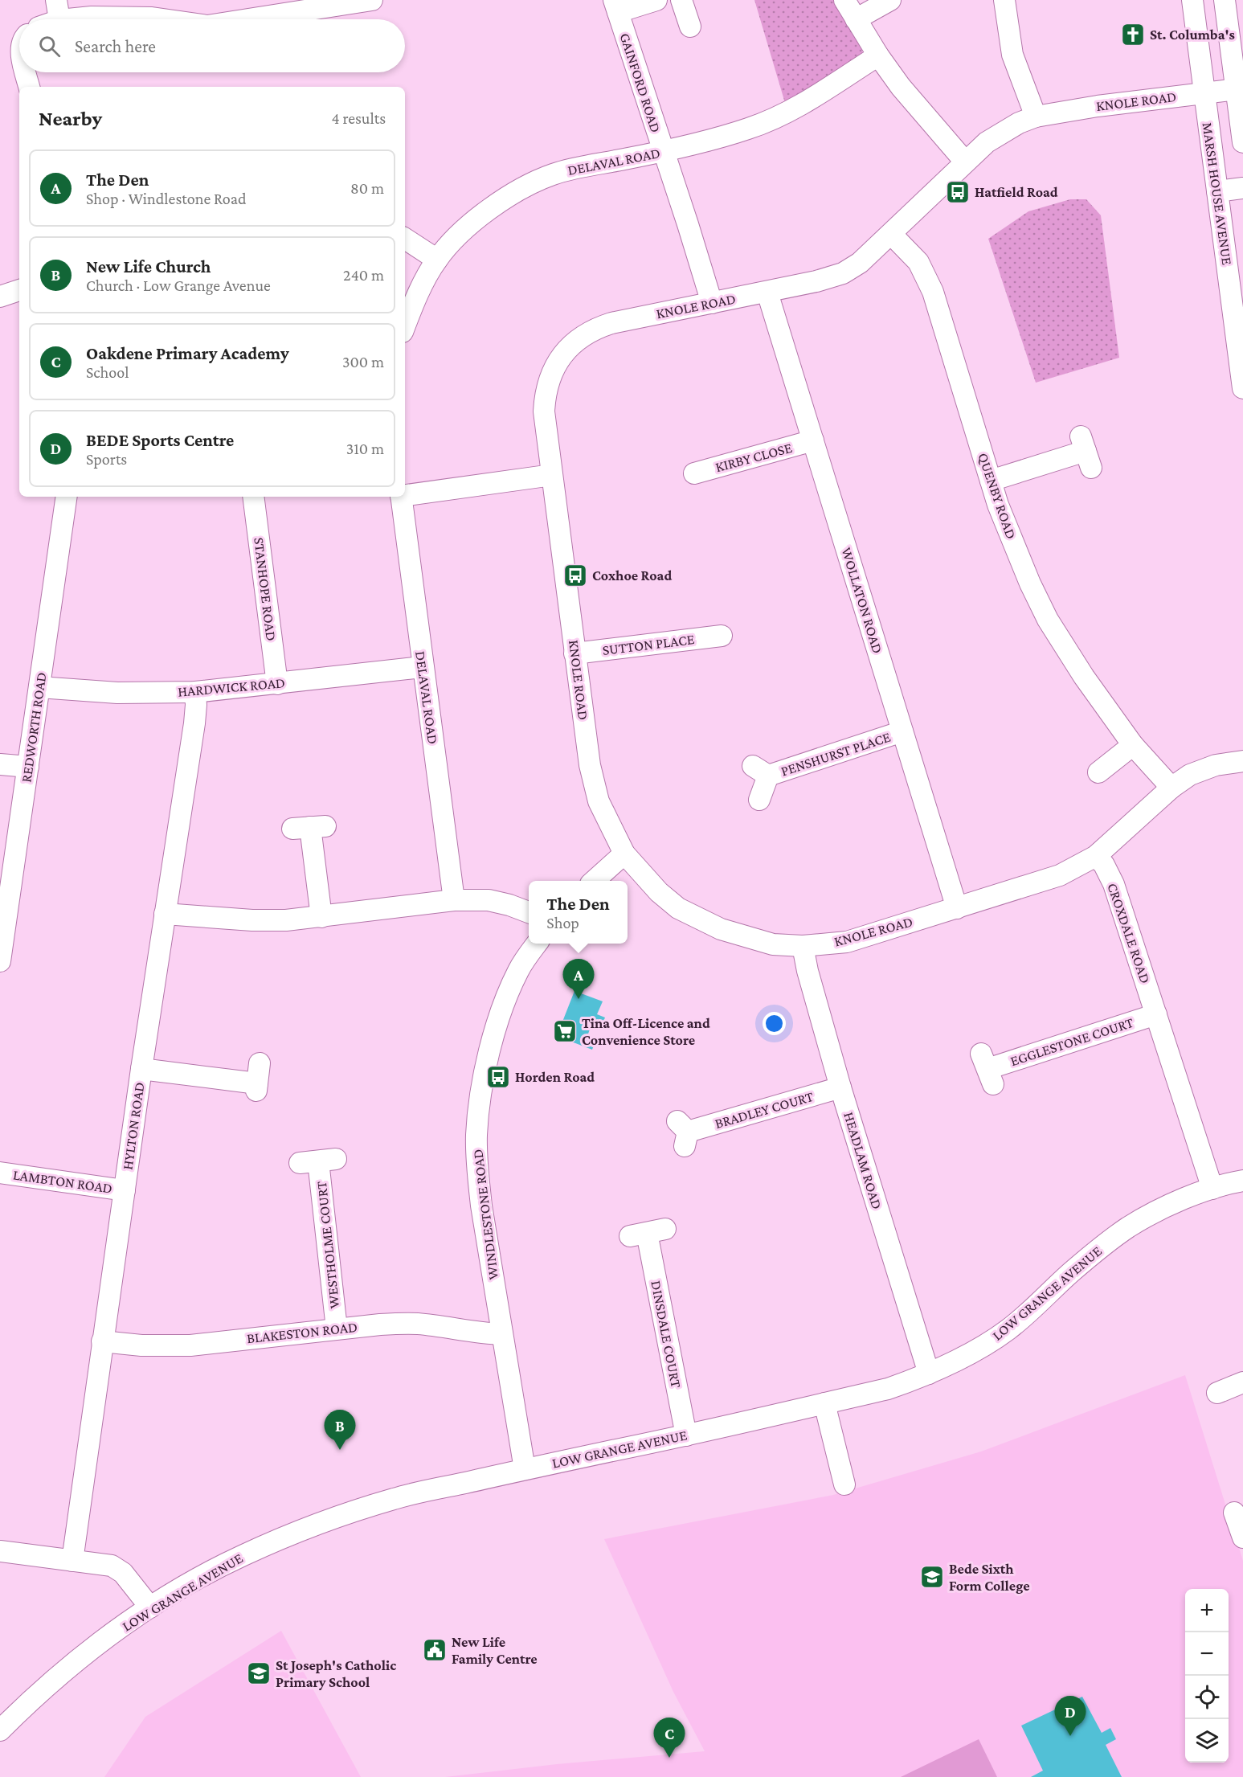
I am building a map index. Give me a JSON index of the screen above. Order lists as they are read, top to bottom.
{
  "streets": {
    "street": [
      "GAINFORD ROAD",
      "KNOLE ROAD",
      "DELAVAL ROAD",
      "MARSH HOUSE AVENUE",
      "KIRBY CLOSE",
      "QUENBY ROAD",
      "STANHOPE ROAD",
      "WOLLATON ROAD",
      "SUTTON PLACE",
      "HARDWICK ROAD",
      "REDWORTH ROAD",
      "PENSHURST PLACE",
      "CROXDALE ROAD",
      "EGGLESTONE COURT",
      "BRADLEY COURT",
      "HYLTON ROAD",
      "HEADLAM ROAD",
      "LAMBTON ROAD",
      "WINDLESTONE ROAD",
      "WESTHOLME COURT",
      "LOW GRANGE AVENUE",
      "BLAKESTON ROAD",
      "DINSDALE COURT"
    ]
  },
  "crossings": [
    ["GAINFORD ROAD", "KNOLE ROAD"],
    ["GAINFORD ROAD", "DELAVAL ROAD"],
    ["KNOLE ROAD", "MARSH HOUSE AVENUE"],
    ["KNOLE ROAD", "QUENBY ROAD"],
    ["KNOLE ROAD", "WOLLATON ROAD"],
    ["KNOLE ROAD", "SUTTON PLACE"],
    ["KNOLE ROAD", "CROXDALE ROAD"],
    ["KNOLE ROAD", "HEADLAM ROAD"],
    ["DELAVAL ROAD", "HARDWICK ROAD"],
    ["KIRBY CLOSE", "WOLLATON ROAD"],
    ["STANHOPE ROAD", "HARDWICK ROAD"],
    ["WOLLATON ROAD", "PENSHURST PLACE"],
    ["HARDWICK ROAD", "REDWORTH ROAD"],
    ["HARDWICK ROAD", "HYLTON ROAD"],
    ["CROXDALE ROAD", "EGGLESTONE COURT"],
    ["CROXDALE ROAD", "LOW GRANGE AVENUE"],
    ["BRADLEY COURT", "HEADLAM ROAD"],
    ["HYLTON ROAD", "LAMBTON ROAD"],
    ["HYLTON ROAD", "BLAKESTON ROAD"],
    ["HEADLAM ROAD", "LOW GRANGE AVENUE"],
    ["WINDLESTONE ROAD", "LOW GRANGE AVENUE"],
    ["WINDLESTONE ROAD", "BLAKESTON ROAD"],
    ["WESTHOLME COURT", "BLAKESTON ROAD"],
    ["LOW GRANGE AVENUE", "DINSDALE COURT"]
  ],
  "places": {
    "church": ["St. Columba's"],
    "bus stop": ["Hatfield Road", "Coxhoe Road", "Horden Road"],
    "supermarket": ["Tina Off-Licence and Convenience Store"],
    "school or university": ["Bede Sixth Form College", "St Joseph's Catholic Primary School"],
    "public building": ["New Life Family Centre"]
  },
  "page": {
    "search": "Search here",
    "heading": ["Nearby", "4 results"],
    "list": [
      {
        "mark": "A",
        "name": "The Den",
        "note": "Shop · Windlestone Road",
        "value": "80 m"
      },
      {
        "mark": "B",
        "name": "New Life Church",
        "note": "Church · Low Grange Avenue",
        "value": "240 m"
      },
      {
        "mark": "C",
        "name": "Oakdene Primary Academy",
        "note": "School",
        "value": "300 m"
      },
      {
        "mark": "D",
        "name": "BEDE Sports Centre",
        "note": "Sports",
        "value": "310 m"
      }
    ],
    "popup": ["The Den", "Shop"],
    "pins": [
      "A",
      "B",
      "D",
      "C"
    ],
    "map_buttons": ["+", "−"]
  }
}
